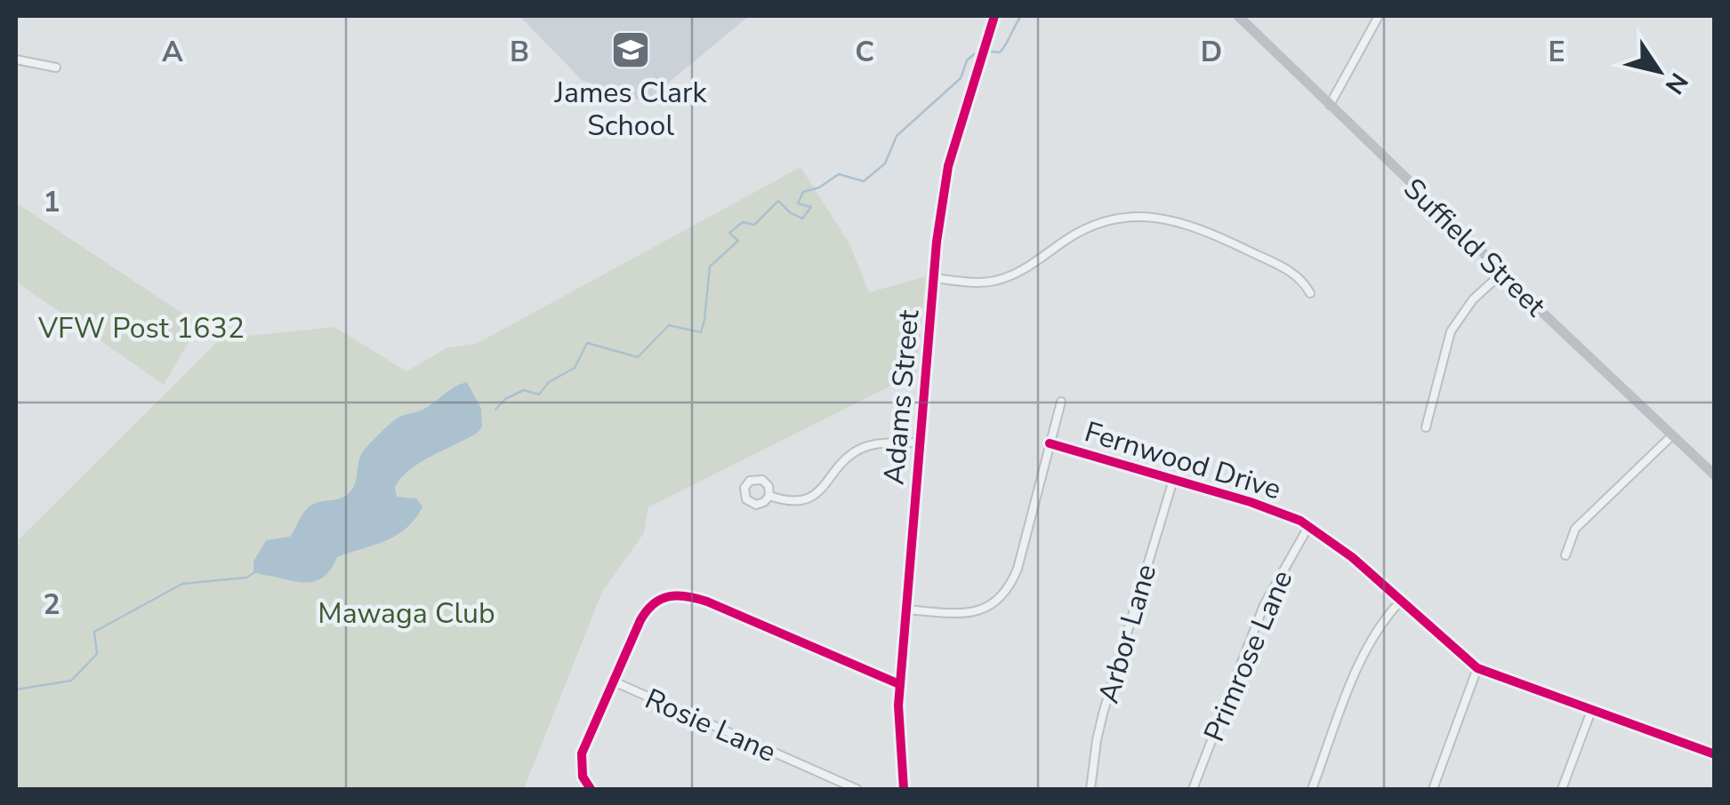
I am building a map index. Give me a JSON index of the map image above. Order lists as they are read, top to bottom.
{
  "streets": {
    "main road": ["Suffield Street"],
    "street": [
      "Adams Street",
      "Fernwood Drive",
      "Arbor Lane",
      "Primrose Lane",
      "Rosie Lane"
    ]
  },
  "crossings": [
    ["Fernwood Drive", "Arbor Lane"],
    ["Fernwood Drive", "Primrose Lane"]
  ],
  "parks": ["VFW Post 1632", "Mawaga Club"],
  "places": {
    "school or university": ["James Clark School"]
  },
  "north": "bottom right",
  "grid": {
    "columns": [
      "A",
      "B",
      "C",
      "D",
      "E"
    ],
    "rows": ["1", "2"]
  }
}
